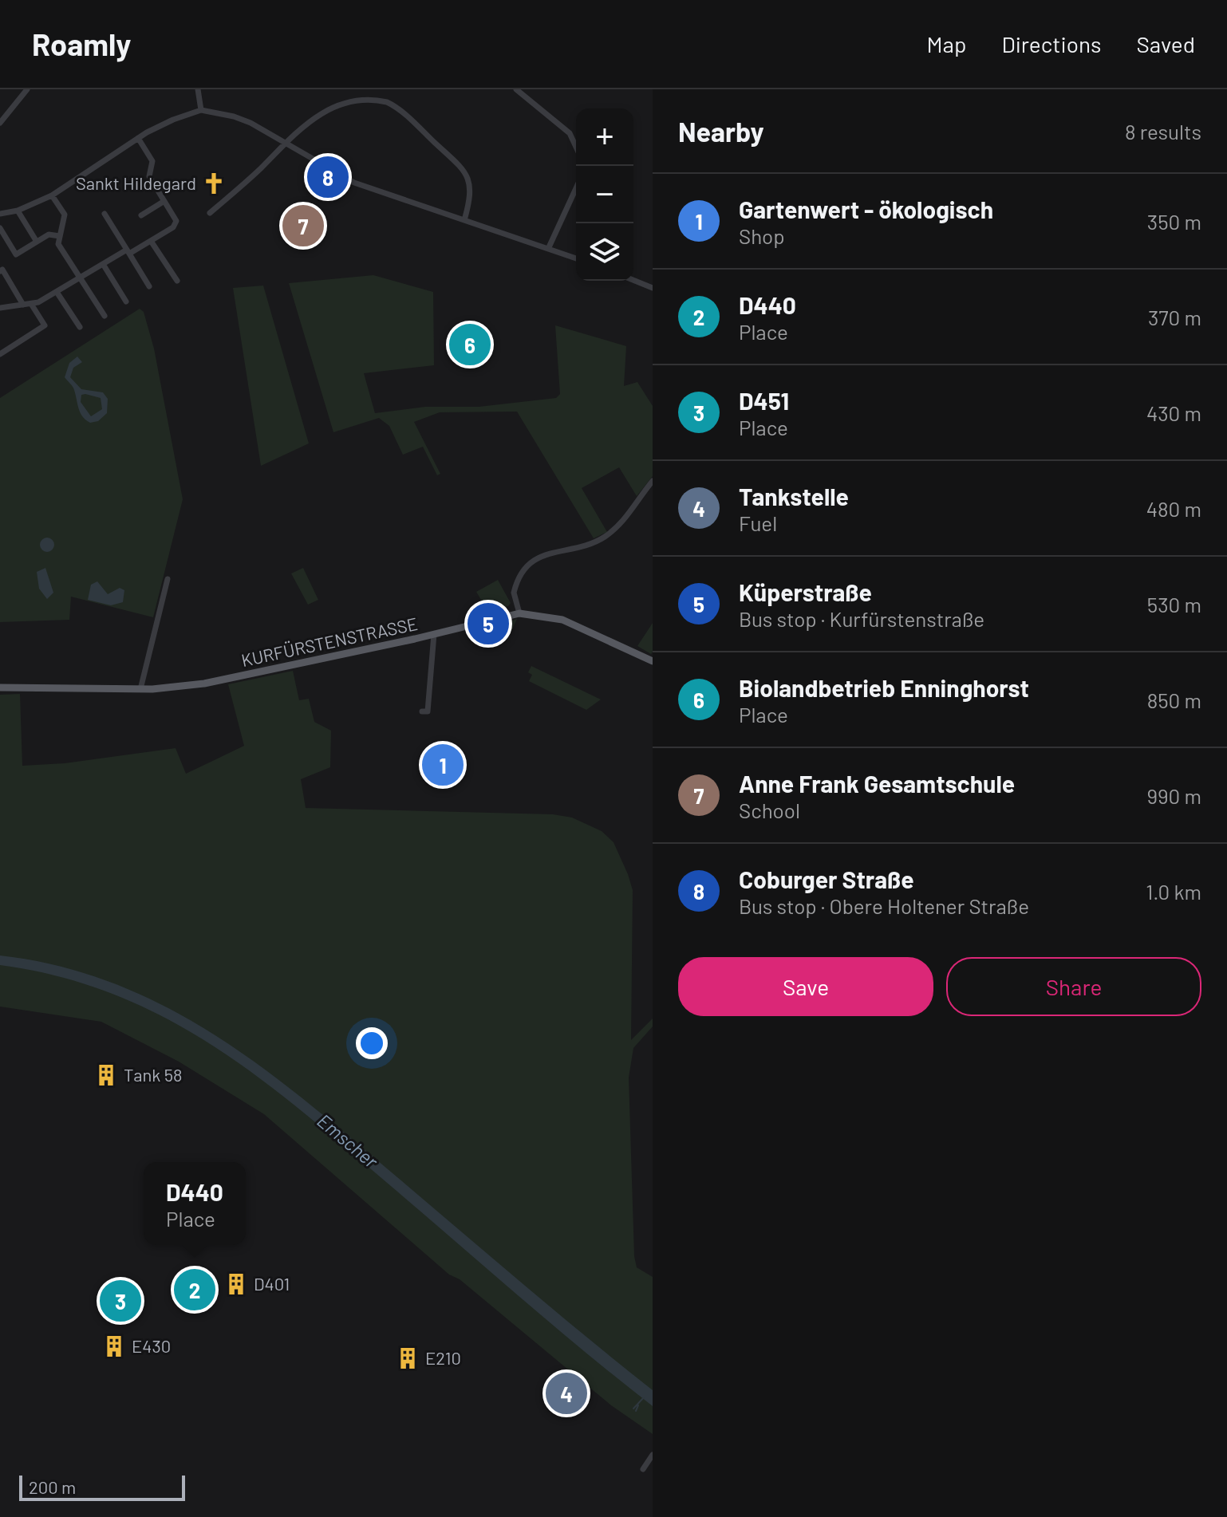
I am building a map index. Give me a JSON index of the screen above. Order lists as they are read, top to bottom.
{
  "streets": {
    "main road": ["KURFÜRSTENSTRASSE"]
  },
  "water": ["Emscher"],
  "places": {
    "church": ["Sankt Hildegard"],
    "building": [
      "Tank 58",
      "D401",
      "E430",
      "E210"
    ]
  },
  "scale_bar": "200 m",
  "page": {
    "header": "Roamly",
    "nav": ["Map", "Directions", "Saved"],
    "heading": ["Nearby", "8 results"],
    "map_buttons": ["+", "−"],
    "pins": [
      "8",
      "7",
      "6",
      "5",
      "1",
      "2",
      "3",
      "4"
    ],
    "list": [
      {
        "mark": "1",
        "name": "Gartenwert - ökologisch",
        "note": "Shop",
        "value": "350 m"
      },
      {
        "mark": "2",
        "name": "D440",
        "note": "Place",
        "value": "370 m"
      },
      {
        "mark": "3",
        "name": "D451",
        "note": "Place",
        "value": "430 m"
      },
      {
        "mark": "4",
        "name": "Tankstelle",
        "note": "Fuel",
        "value": "480 m"
      },
      {
        "mark": "5",
        "name": "Küperstraße",
        "note": "Bus stop · Kurfürstenstraße",
        "value": "530 m"
      },
      {
        "mark": "6",
        "name": "Biolandbetrieb Enninghorst",
        "note": "Place",
        "value": "850 m"
      },
      {
        "mark": "7",
        "name": "Anne Frank Gesamtschule",
        "note": "School",
        "value": "990 m"
      },
      {
        "mark": "8",
        "name": "Coburger Straße",
        "note": "Bus stop · Obere Holtener Straße",
        "value": "1.0 km"
      }
    ],
    "buttons": ["Save", "Share"],
    "popup": ["D440", "Place"],
    "scale": "200 m"
  }
}
